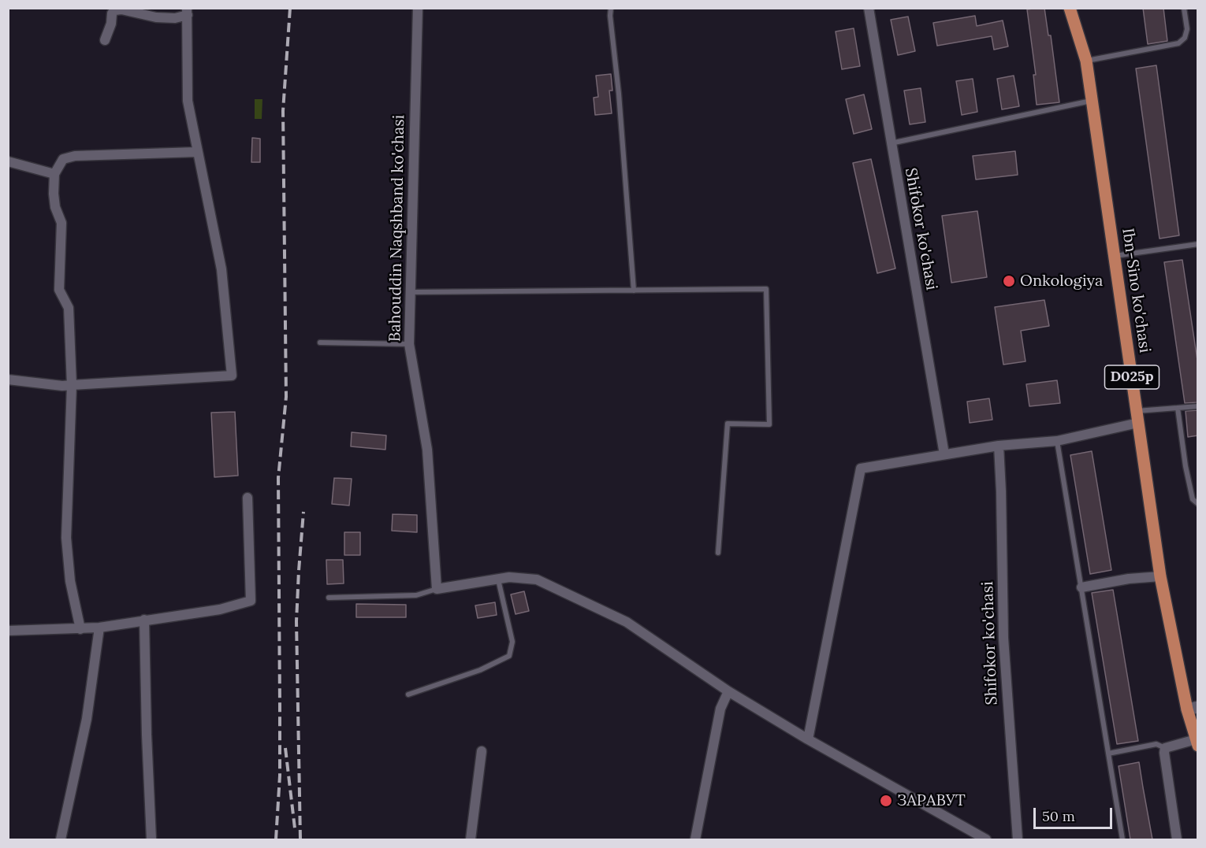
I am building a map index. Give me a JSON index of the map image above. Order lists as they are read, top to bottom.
{
  "streets": {
    "main road": ["Ibn-Sino ko'chasi", "D025p"],
    "street": ["Bahouddin Naqshband ko'chasi", "Shifokor ko'chasi"]
  },
  "places": ["Onkologiya", "ЗАРАВУТ"],
  "scale_bar": "50 m"
}
